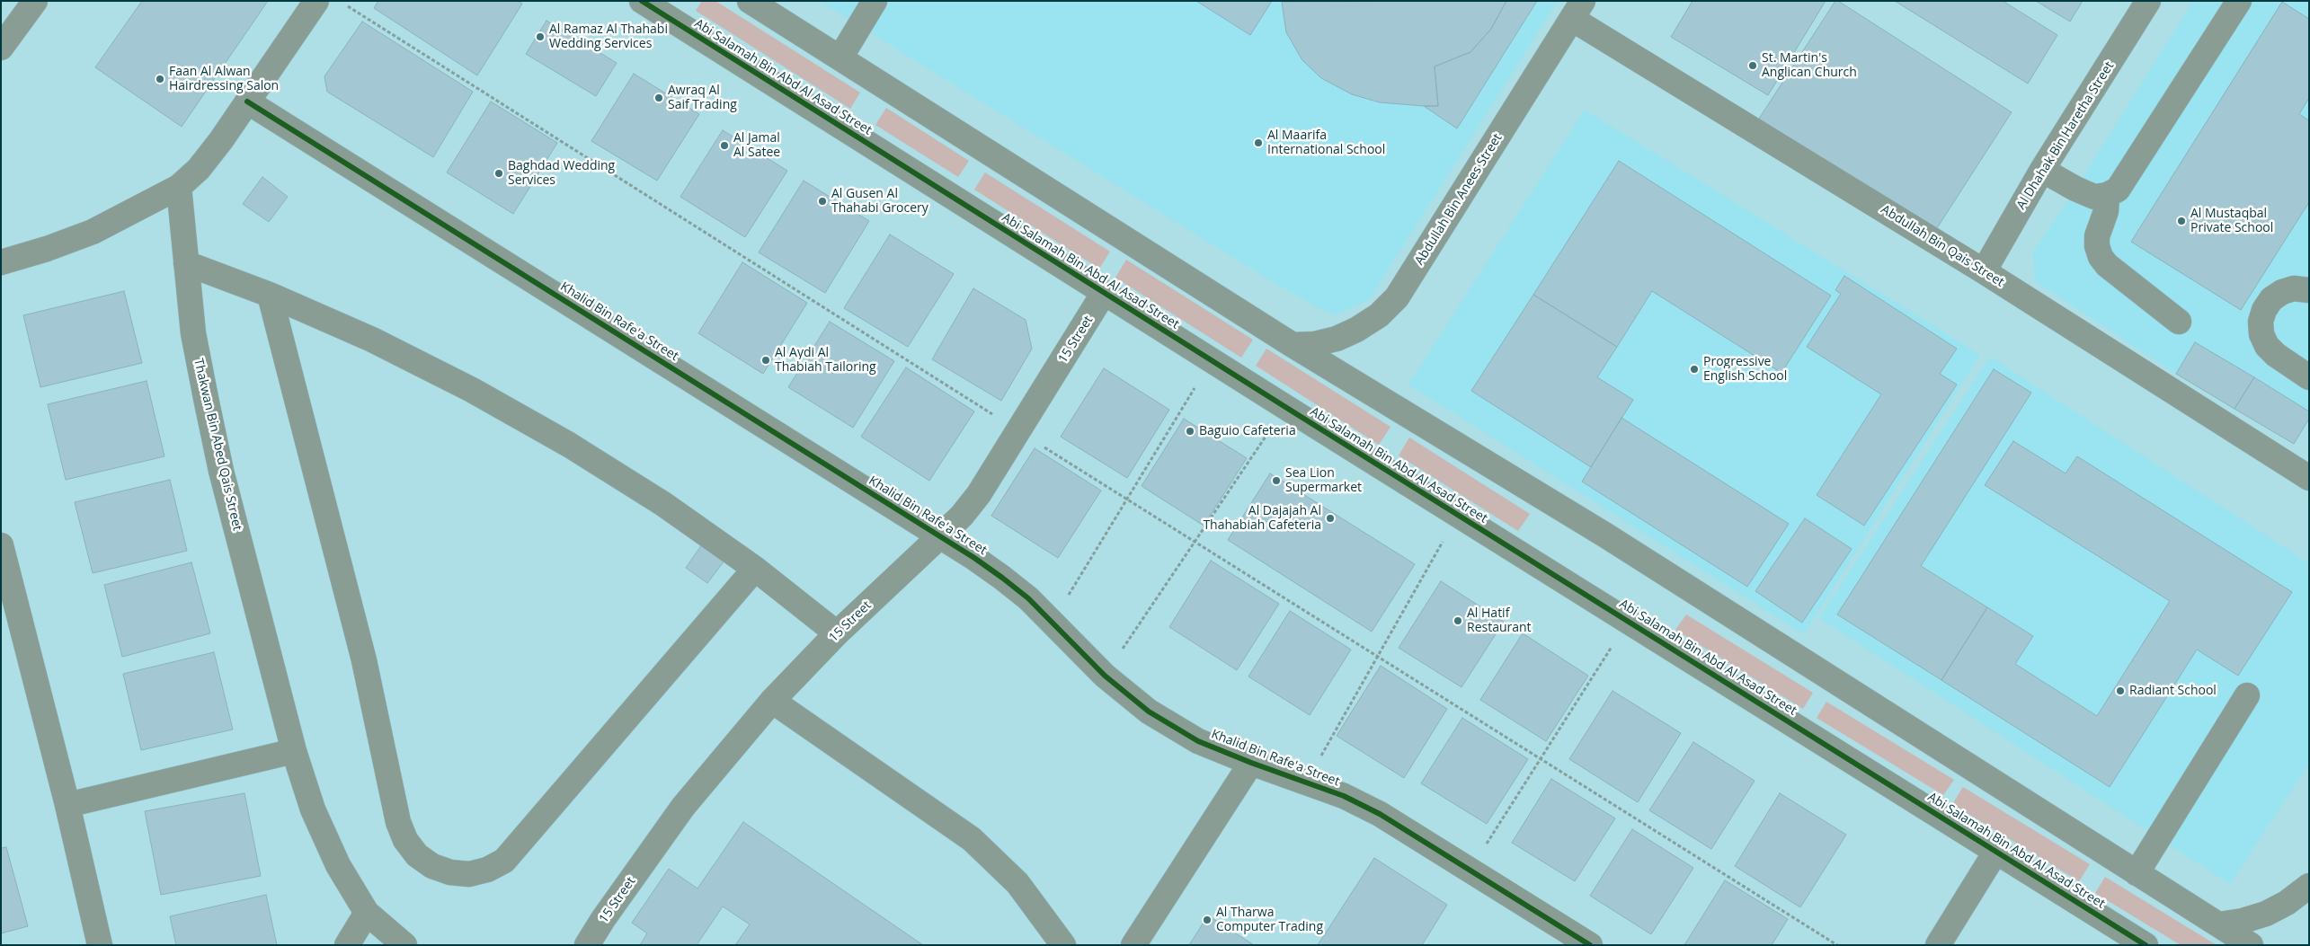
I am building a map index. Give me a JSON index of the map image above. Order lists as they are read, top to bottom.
{
  "streets": {
    "street": [
      "Abi Salamah Bin Abd Al Asad Street",
      "Al Dhahak Bin Haretha Street",
      "Abdullah Bin Anees Street",
      "Abdullah Bin Qais Street",
      "Khalid Bin Rafe'a Street",
      "15 Street",
      "Thakwan Bin Abed Qais Street"
    ]
  },
  "crossings": [
    ["Abi Salamah Bin Abd Al Asad Street", "15 Street"],
    ["Al Dhahak Bin Haretha Street", "Abdullah Bin Qais Street"],
    ["Abdullah Bin Anees Street", "Abdullah Bin Qais Street"],
    ["Khalid Bin Rafe'a Street", "15 Street"]
  ],
  "places": [
    "Al Ramaz Al Thahabi Wedding Services",
    "St. Martin's Anglican Church",
    "Faan Al Alwan Hairdressing Salon",
    "Awraq Al Saif Trading",
    "Al Maarifa International School",
    "Al Jamal Al Satee",
    "Baghdad Wedding Services",
    "Al Gusen Al Thahabi Grocery",
    "Al Mustaqbal Private School",
    "Al Aydi Al Thabiah Tailoring",
    "Progressive English School",
    "Baguio Cafeteria",
    "Sea Lion Supermarket",
    "Al Dajajah Al Thahabiah Cafeteria",
    "Al Hatif Restaurant",
    "Radiant School",
    "Al Tharwa Computer Trading"
  ]
}
